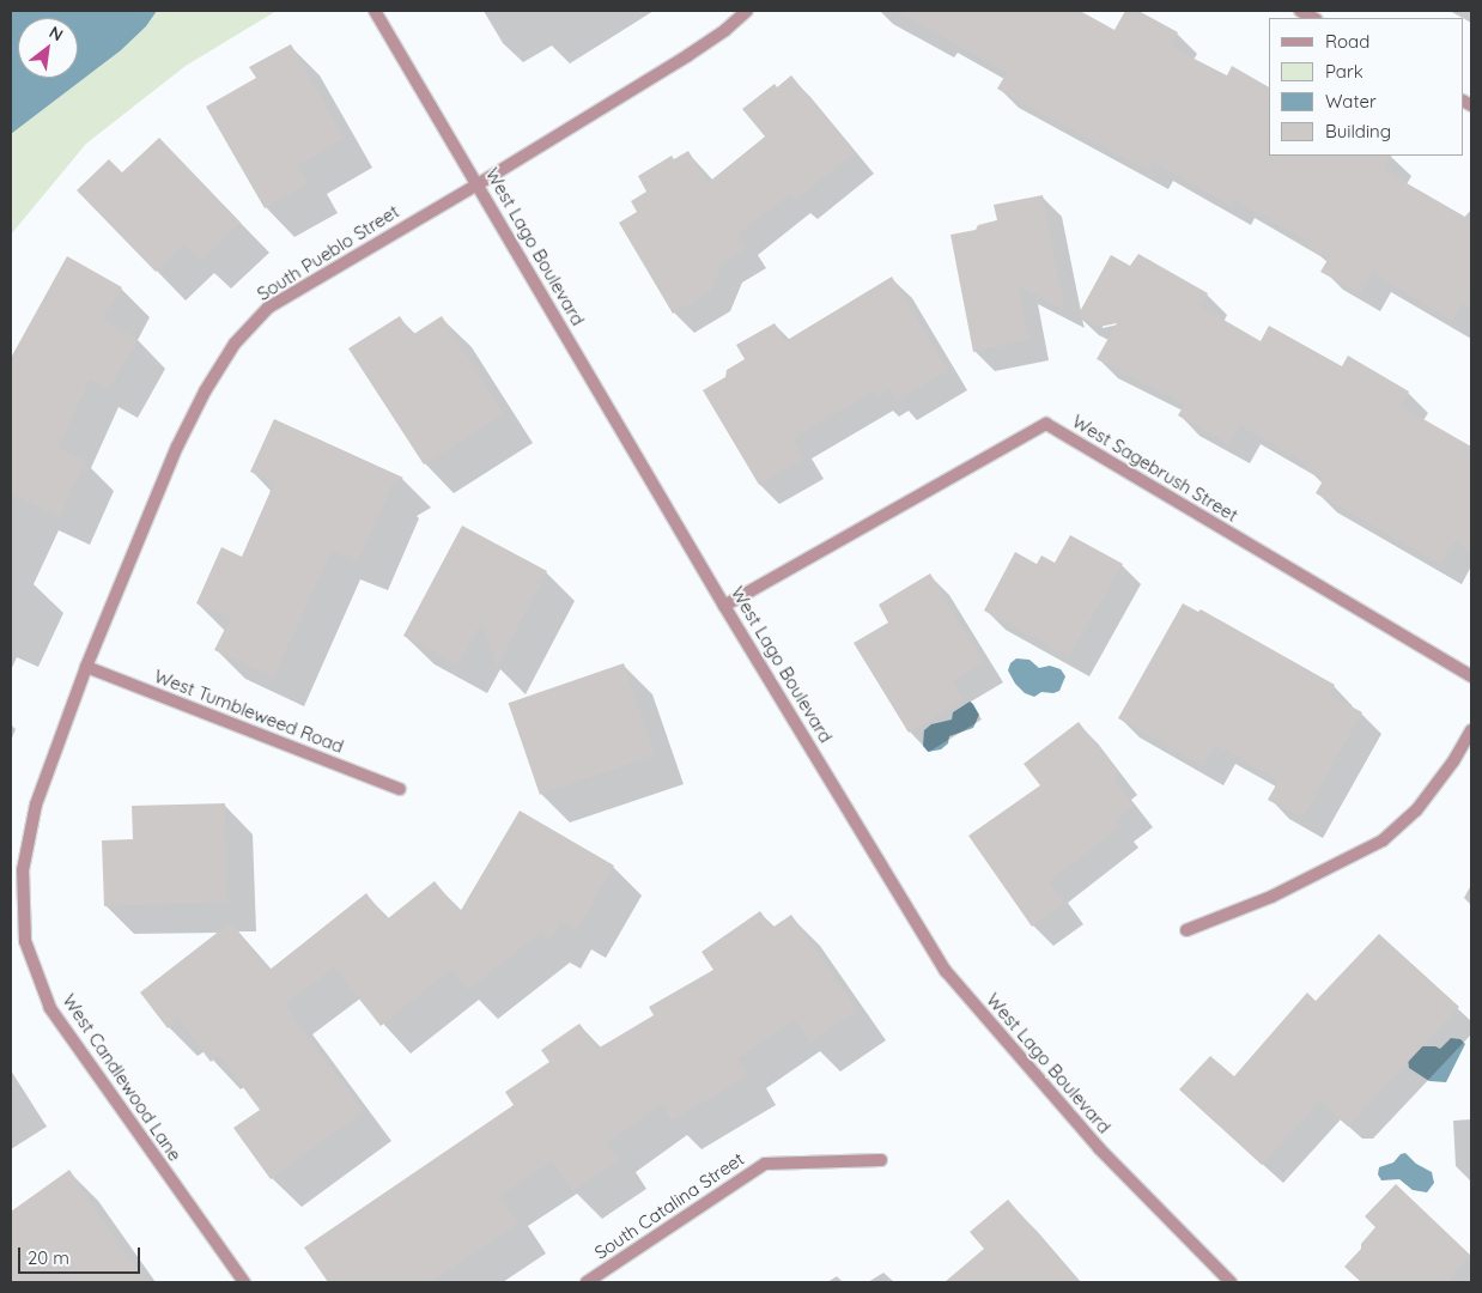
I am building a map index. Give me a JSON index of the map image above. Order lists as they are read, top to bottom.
{
  "streets": {
    "street": [
      "West Lago Boulevard",
      "South Pueblo Street",
      "West Sagebrush Street",
      "West Tumbleweed Road",
      "West Candlewood Lane",
      "South Catalina Street"
    ]
  },
  "crossings": [
    ["West Lago Boulevard", "South Pueblo Street"],
    ["West Lago Boulevard", "West Sagebrush Street"],
    ["South Pueblo Street", "West Tumbleweed Road"],
    ["South Pueblo Street", "West Candlewood Lane"],
    ["West Tumbleweed Road", "West Candlewood Lane"]
  ],
  "legend": [
    "Road",
    "Park",
    "Water",
    "Building"
  ],
  "scale_bar": "20 m",
  "north": "top right"
}
